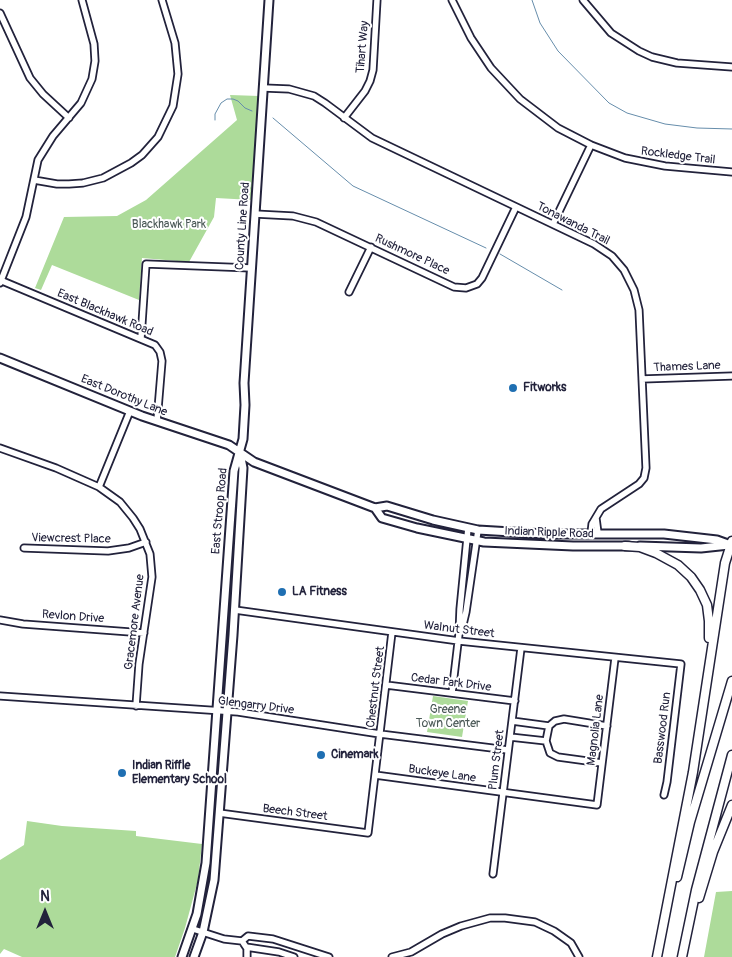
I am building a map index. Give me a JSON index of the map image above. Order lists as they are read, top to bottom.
{
  "streets": {
    "main road": [
      "County Line Road",
      "East Dorothy Lane",
      "East Stroop Road",
      "Indian Ripple Road"
    ],
    "street": [
      "Tihart Way",
      "Rockledge Trail",
      "Tonawanda Trail",
      "Rushmore Place",
      "East Blackhawk Road",
      "Thames Lane",
      "Viewcrest Place",
      "Revlon Drive",
      "Gracemore Avenue",
      "Walnut Street",
      "Cedar Park Drive",
      "Chestnut Street",
      "Glengarry Drive",
      "Basswood Run",
      "Magnolia Lane",
      "Plum Street",
      "Buckeye Lane",
      "Beech Street"
    ]
  },
  "crossings": [
    ["Tihart Way", "Tonawanda Trail"],
    ["Tonawanda Trail", "County Line Road"],
    ["Tonawanda Trail", "Rushmore Place"],
    ["Tonawanda Trail", "Thames Lane"],
    ["Tonawanda Trail", "Indian Ripple Road"],
    ["County Line Road", "Rushmore Place"],
    ["County Line Road", "East Dorothy Lane"],
    ["County Line Road", "East Stroop Road"],
    ["County Line Road", "Indian Ripple Road"],
    ["East Blackhawk Road", "East Dorothy Lane"],
    ["East Dorothy Lane", "East Stroop Road"],
    ["East Dorothy Lane", "Indian Ripple Road"],
    ["East Stroop Road", "Indian Ripple Road"],
    ["East Stroop Road", "Walnut Street"],
    ["East Stroop Road", "Glengarry Drive"],
    ["East Stroop Road", "Beech Street"],
    ["Viewcrest Place", "Gracemore Avenue"],
    ["Revlon Drive", "Gracemore Avenue"],
    ["Gracemore Avenue", "Glengarry Drive"],
    ["Walnut Street", "Chestnut Street"],
    ["Walnut Street", "Basswood Run"],
    ["Walnut Street", "Magnolia Lane"],
    ["Walnut Street", "Plum Street"],
    ["Cedar Park Drive", "Chestnut Street"],
    ["Cedar Park Drive", "Plum Street"],
    ["Chestnut Street", "Glengarry Drive"],
    ["Chestnut Street", "Buckeye Lane"],
    ["Chestnut Street", "Beech Street"],
    ["Glengarry Drive", "Plum Street"],
    ["Magnolia Lane", "Buckeye Lane"],
    ["Plum Street", "Buckeye Lane"]
  ],
  "parks": ["Blackhawk Park", "Greene Town Center"],
  "places": [
    "Fitworks",
    "LA Fitness",
    "Cinemark",
    "Indian Riffle Elementary School"
  ],
  "north": "top"
}
